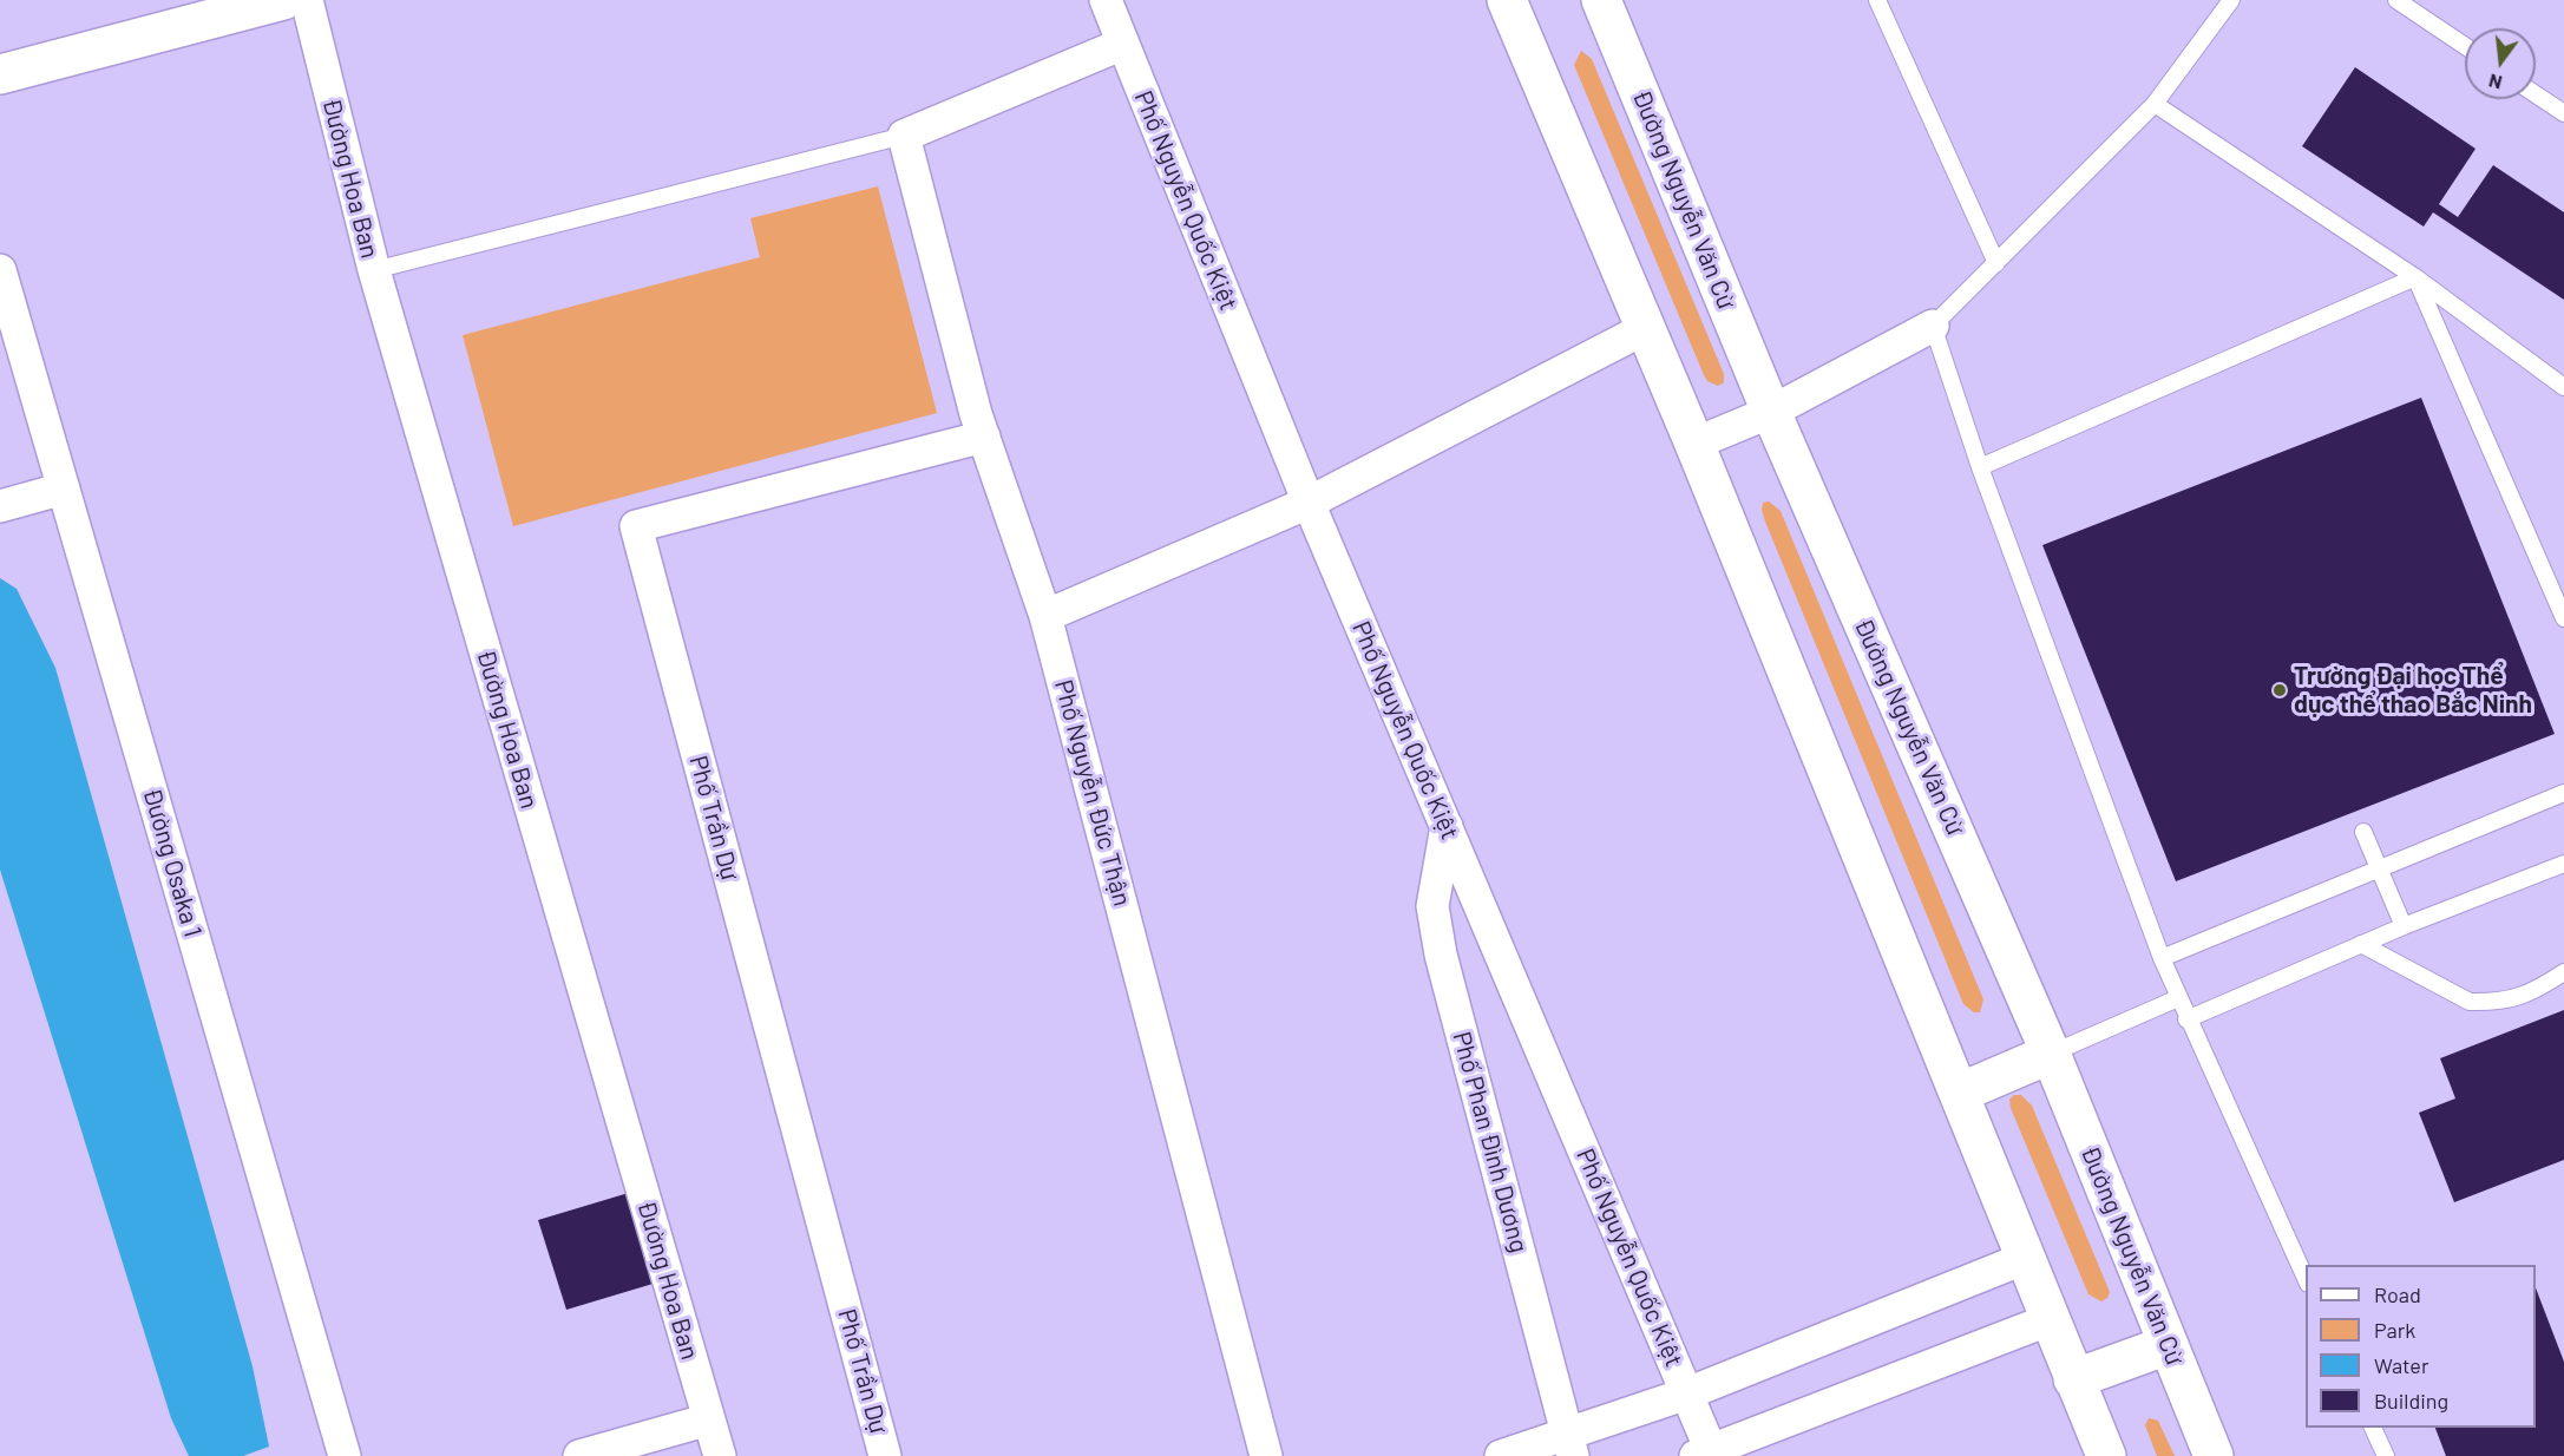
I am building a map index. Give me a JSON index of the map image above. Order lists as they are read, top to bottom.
{
  "streets": {
    "main road": ["Đường Nguyễn Văn Cừ"],
    "street": [
      "Đường Hoa Ban",
      "Phố Nguyễn Quốc Kiệt",
      "Phố Nguyễn Đức Thận",
      "Phố Trần Dự",
      "Đường Osaka 1",
      "Phố Phan Đình Dương"
    ]
  },
  "crossings": [
    ["Phố Nguyễn Quốc Kiệt", "Phố Phan Đình Dương"],
    ["Phố Nguyễn Đức Thận", "Phố Trần Dự"]
  ],
  "places": ["Trường Đại học Thể dục thể thao Bắc Ninh"],
  "legend": [
    "Road",
    "Park",
    "Water",
    "Building"
  ],
  "north": "bottom"
}
